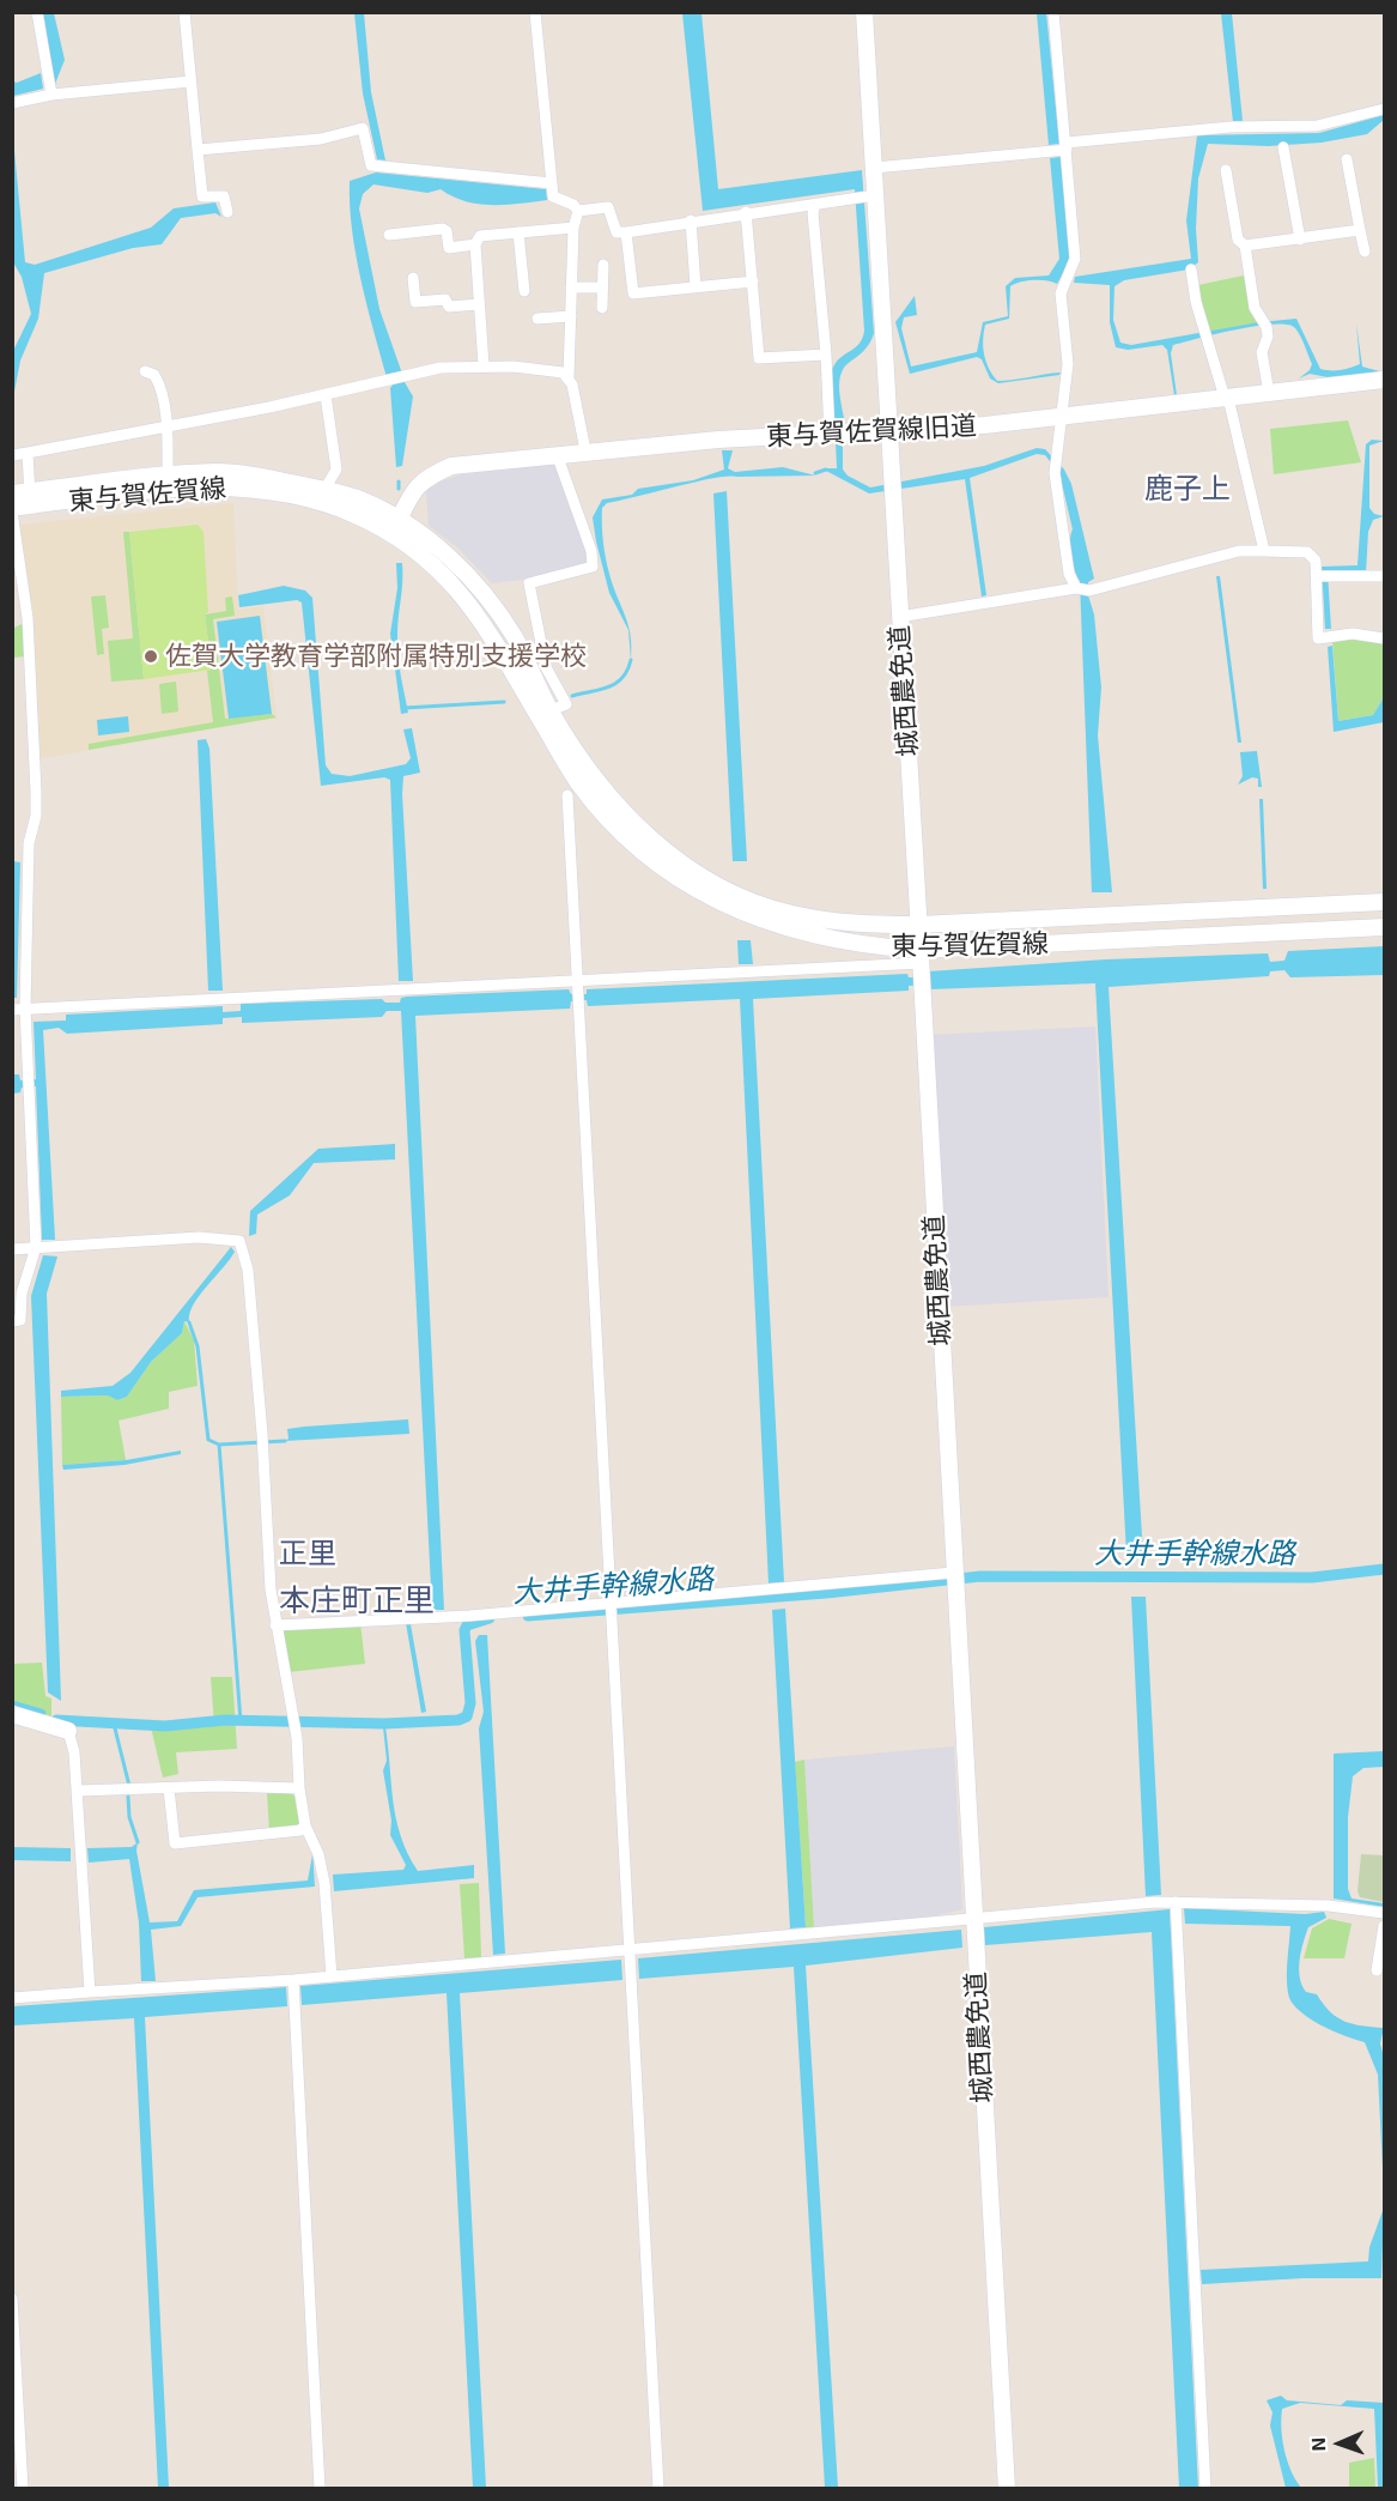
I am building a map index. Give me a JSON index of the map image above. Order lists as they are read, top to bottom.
{
  "streets": {
    "main road": ["東与賀佐賀線旧道", "東与賀佐賀線", "城西農免道"]
  },
  "crossings": [
    ["東与賀佐賀線旧道", "東与賀佐賀線"],
    ["東与賀佐賀線旧道", "城西農免道"],
    ["東与賀佐賀線", "城西農免道"]
  ],
  "districts": ["鹿子上", "正里", "本庄町正里"],
  "water": ["大井手幹線水路"],
  "places": ["佐賀大学教育学部附属特別支援学校"],
  "north": "left"
}
